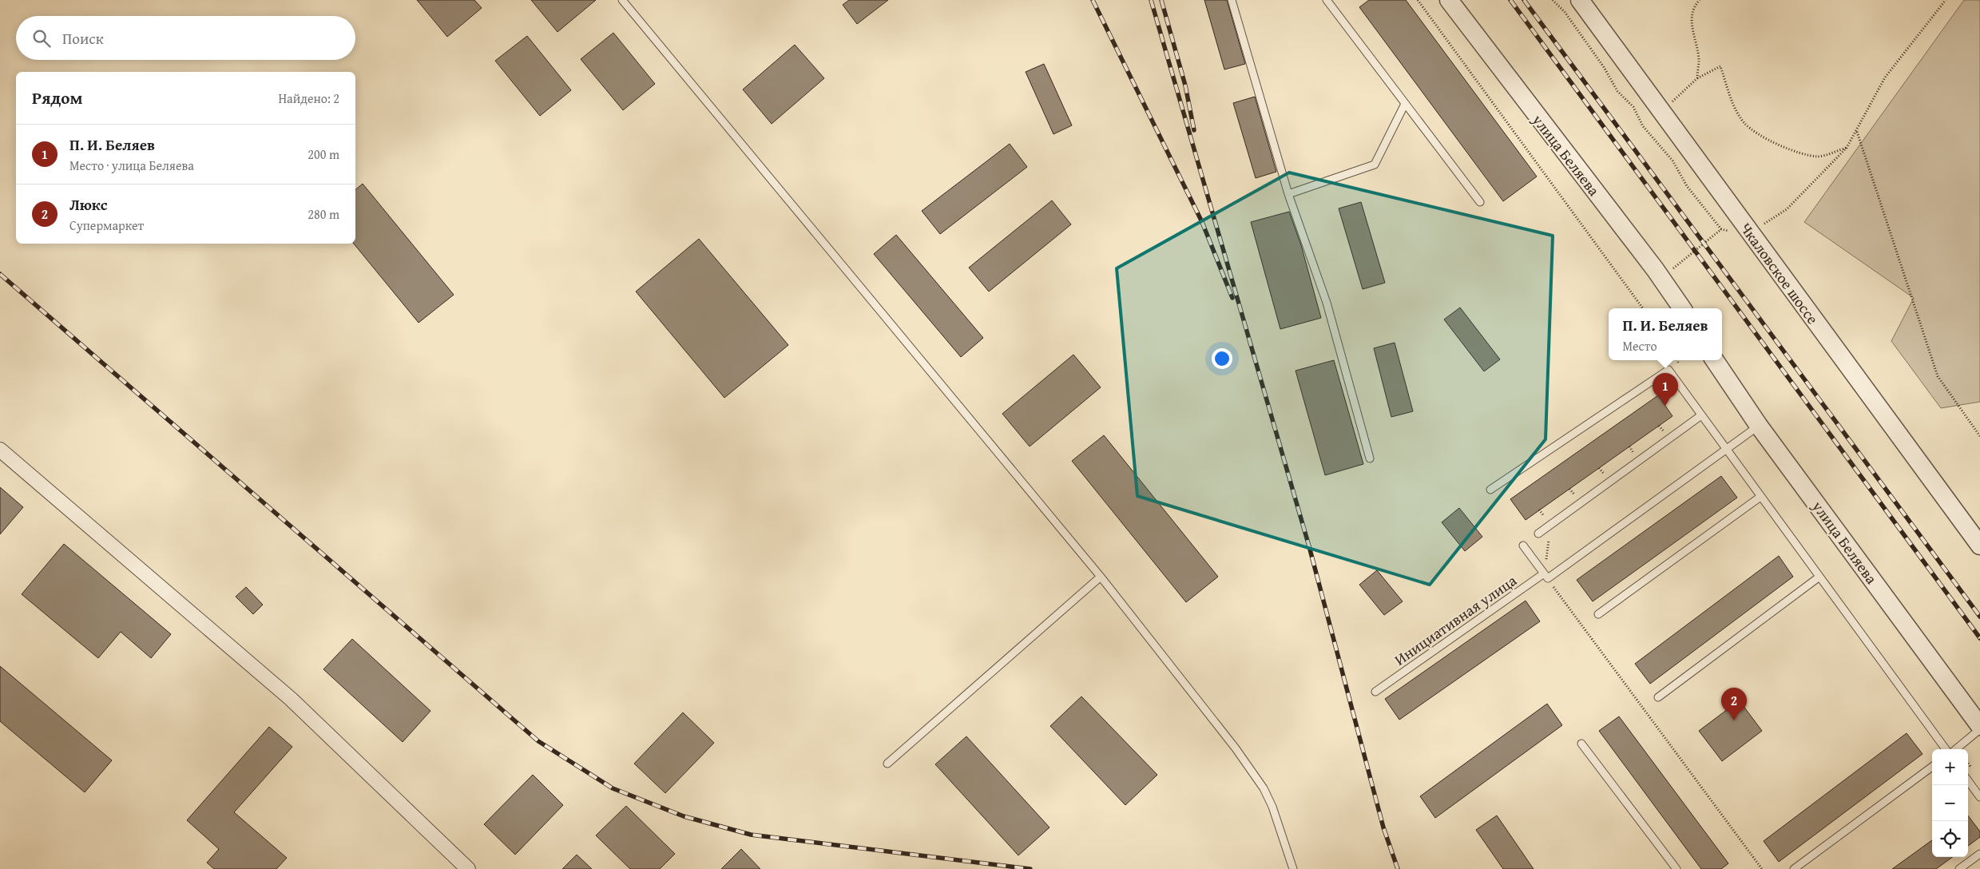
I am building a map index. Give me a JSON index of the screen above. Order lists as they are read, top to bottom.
{
  "streets": {
    "street": ["улица Беляева", "Чкаловское шоссе"],
    "lane": ["Инициативная улица"]
  },
  "crossings": [
    ["улица Беляева", "Инициативная улица"]
  ],
  "page": {
    "search": "Поиск",
    "heading": ["Рядом", "Найдено: 2"],
    "list": [
      {
        "mark": "1",
        "name": "П. И. Беляев",
        "note": "Место · улица Беляева",
        "value": "200 m"
      },
      {
        "mark": "2",
        "name": "Люкс",
        "note": "Супермаркет",
        "value": "280 m"
      }
    ],
    "popup": ["П. И. Беляев", "Место"],
    "pins": ["1", "2"],
    "map_buttons": ["+", "−"]
  }
}
